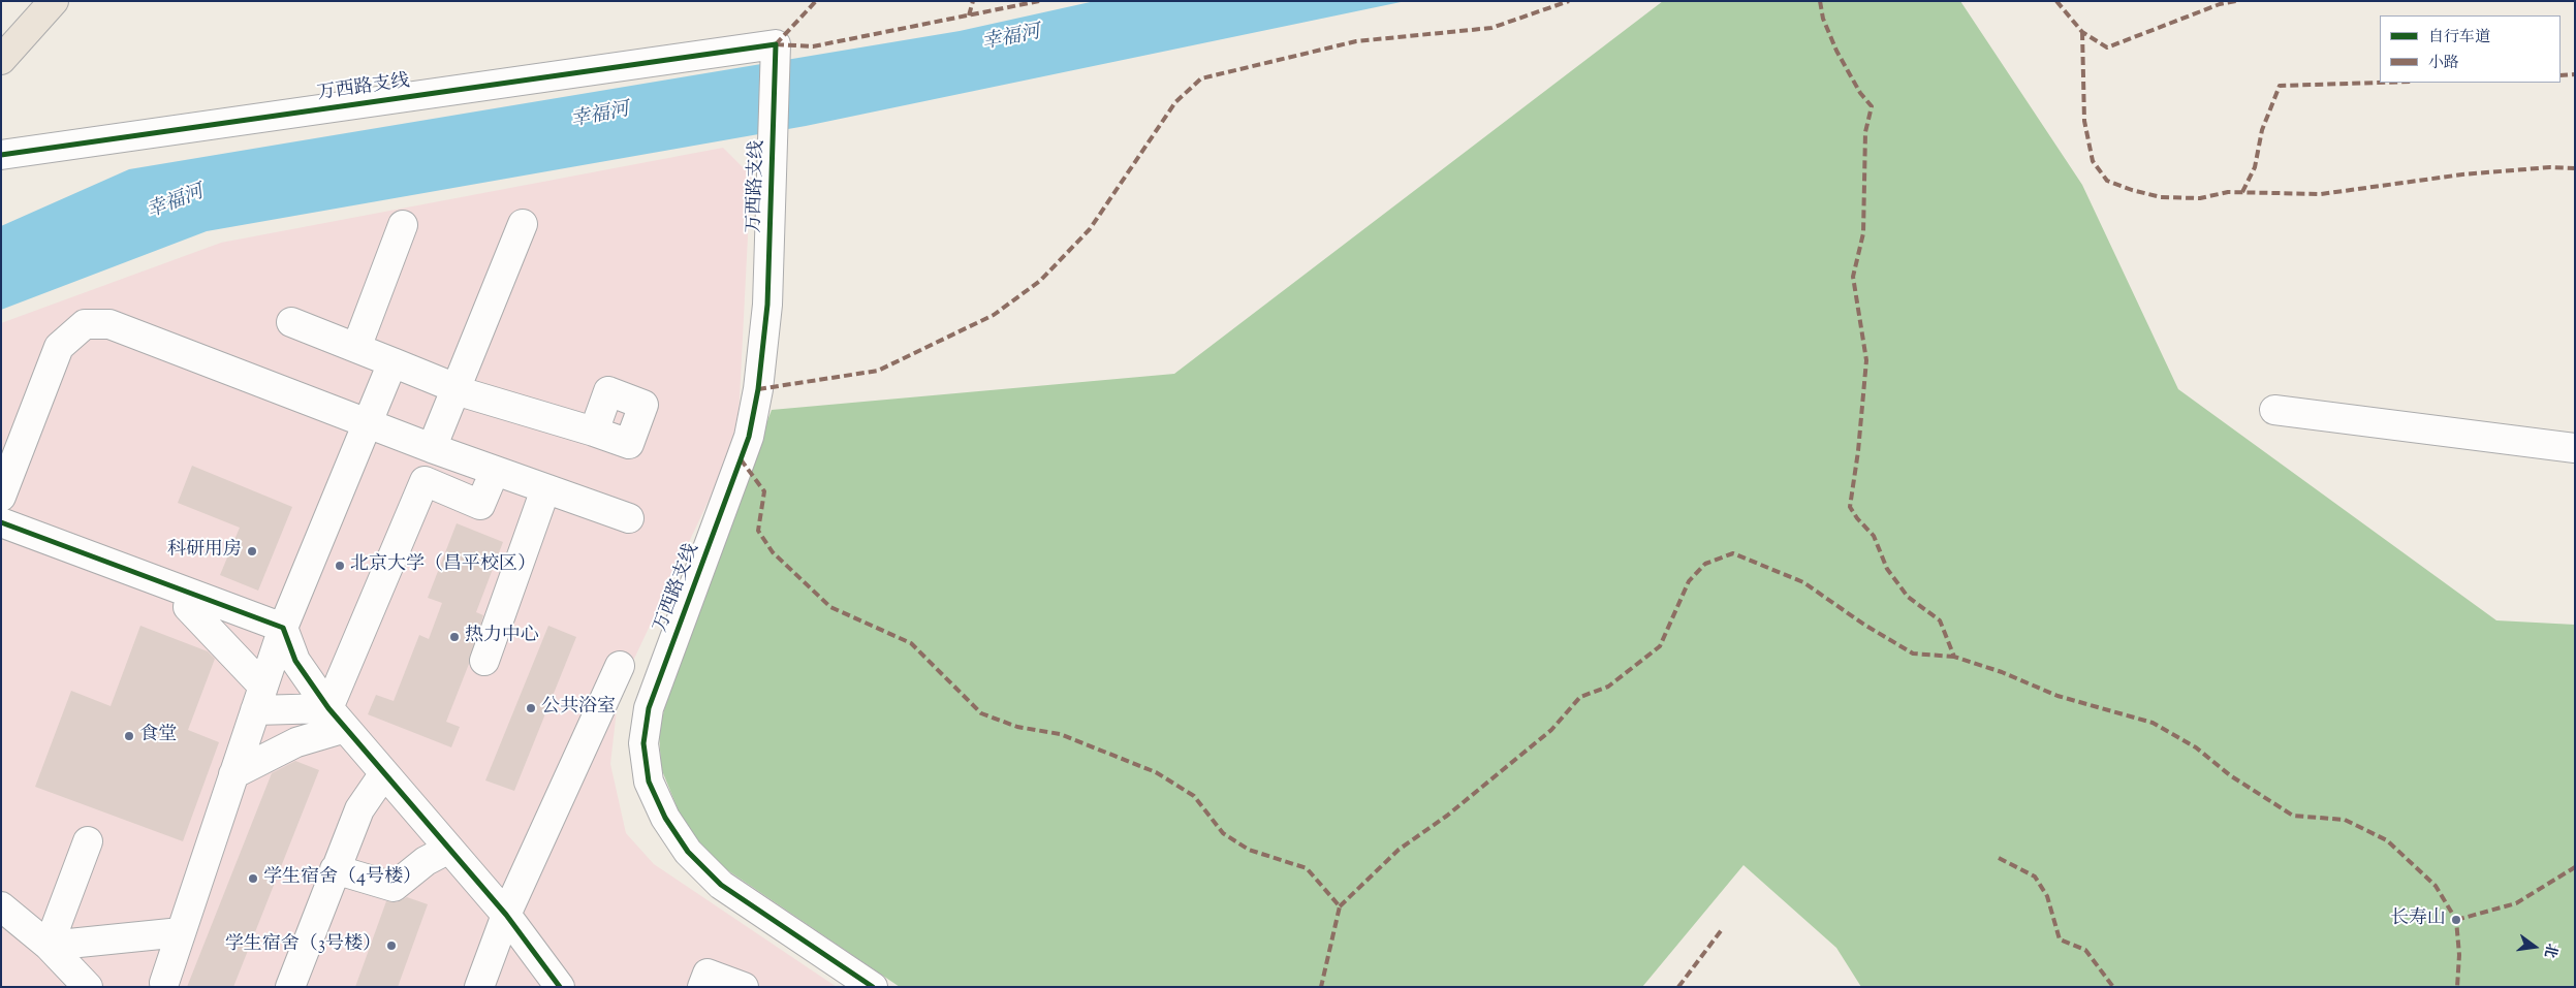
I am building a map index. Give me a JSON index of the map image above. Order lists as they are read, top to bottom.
{
  "streets": {
    "street": ["万西路支线"]
  },
  "water": ["幸福河"],
  "places": [
    "科研用房",
    "北京大学（昌平校区）",
    "热力中心",
    "公共浴室",
    "食堂",
    "学生宿舍（4号楼）",
    "长寿山",
    "学生宿舍（3号楼）"
  ],
  "legend": ["自行车道", "小路"],
  "north": "right"
}
